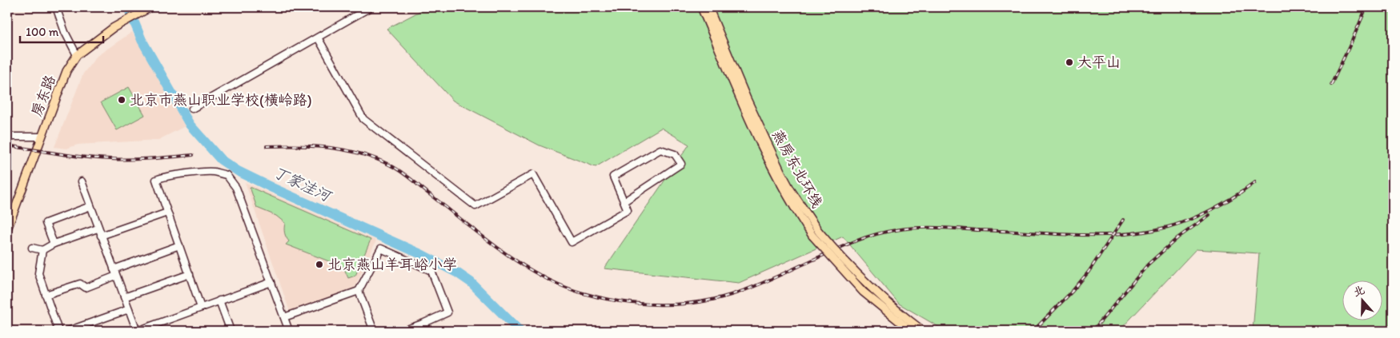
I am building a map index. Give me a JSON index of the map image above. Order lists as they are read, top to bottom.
{
  "streets": {
    "main road": ["房东路", "燕房东北环线"]
  },
  "water": ["丁家洼河"],
  "places": ["大平山", "北京市燕山职业学校(横岭路)", "北京燕山羊耳峪小学"],
  "scale_bar": "100 m",
  "north": "top"
}
